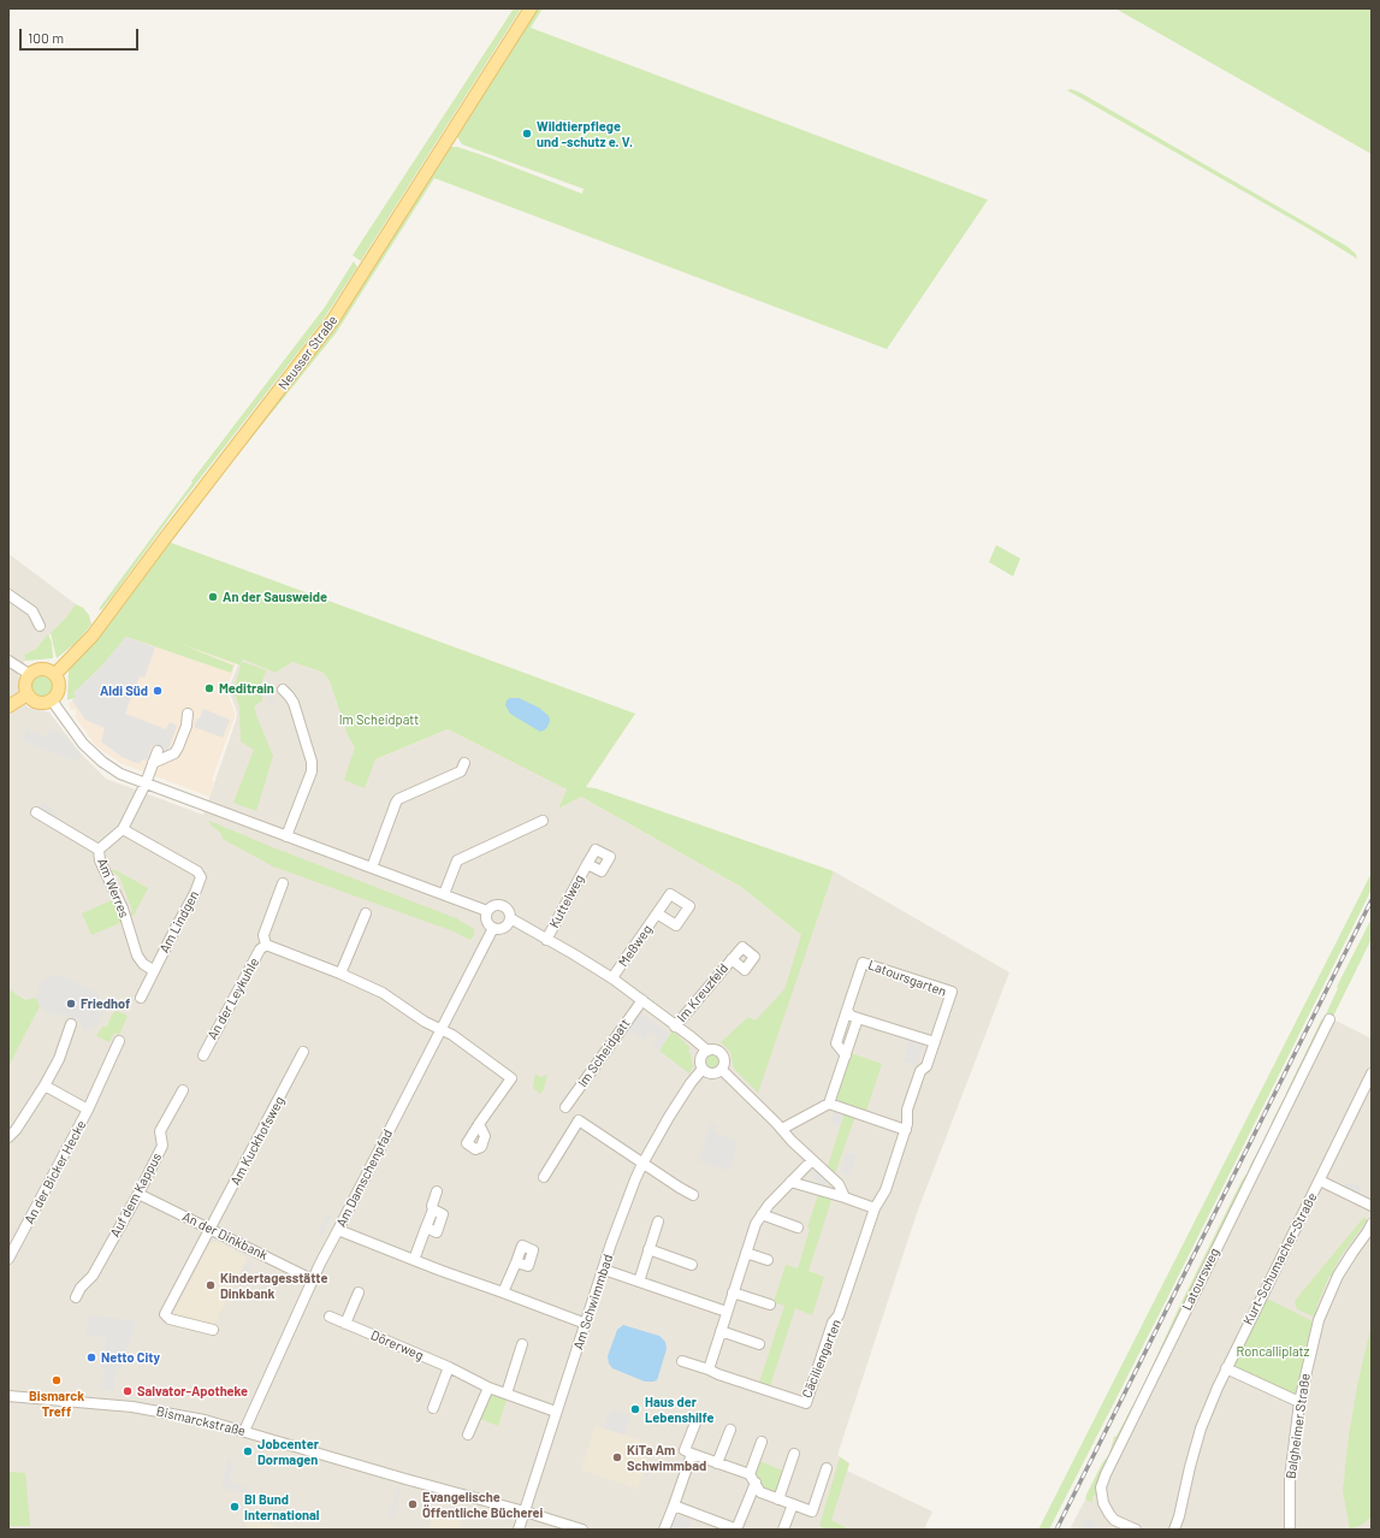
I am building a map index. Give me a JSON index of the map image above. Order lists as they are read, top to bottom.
{
  "streets": {
    "main road": ["Neusser Straße"],
    "street": [
      "Am Werres",
      "Kuttelweg",
      "Am Lindgen",
      "Meßweg",
      "Latoursgarten",
      "Im Kreuzfeld",
      "An der Leykuhle",
      "Im Scheidpatt",
      "Am Kuckhofsweg",
      "An der Bicker Hecke",
      "Am Damschenpfad",
      "Auf dem Kappus",
      "An der Dinkbank",
      "Kurt-Schumacher-Straße",
      "Latoursweg",
      "Am Schwimmbad",
      "Dörerweg",
      "Cäciliengarten",
      "Bismarckstraße",
      "Balgheimer Straße"
    ]
  },
  "crossings": [
    ["Am Werres", "Am Lindgen"],
    ["Latoursgarten", "Cäciliengarten"],
    ["An der Leykuhle", "Am Damschenpfad"],
    ["Am Kuckhofsweg", "An der Dinkbank"],
    ["Am Damschenpfad", "An der Dinkbank"],
    ["Am Damschenpfad", "Bismarckstraße"],
    ["Auf dem Kappus", "An der Dinkbank"],
    ["Am Schwimmbad", "Dörerweg"],
    ["Am Schwimmbad", "Bismarckstraße"]
  ],
  "parks": ["Im Scheidpatt", "Roncalliplatz"],
  "places": [
    "Wildtierpflege und -schutz e. V.",
    "An der Sausweide",
    "Meditrain",
    "Aldi Süd",
    "Friedhof",
    "Kindertagesstätte Dinkbank",
    "Netto City",
    "Bismarck Treff",
    "Salvator-Apotheke",
    "Haus der Lebenshilfe",
    "Jobcenter Dormagen",
    "KiTa Am Schwimmbad",
    "Evangelische Öffentliche Bücherei",
    "BI Bund International"
  ],
  "scale_bar": "100 m"
}
